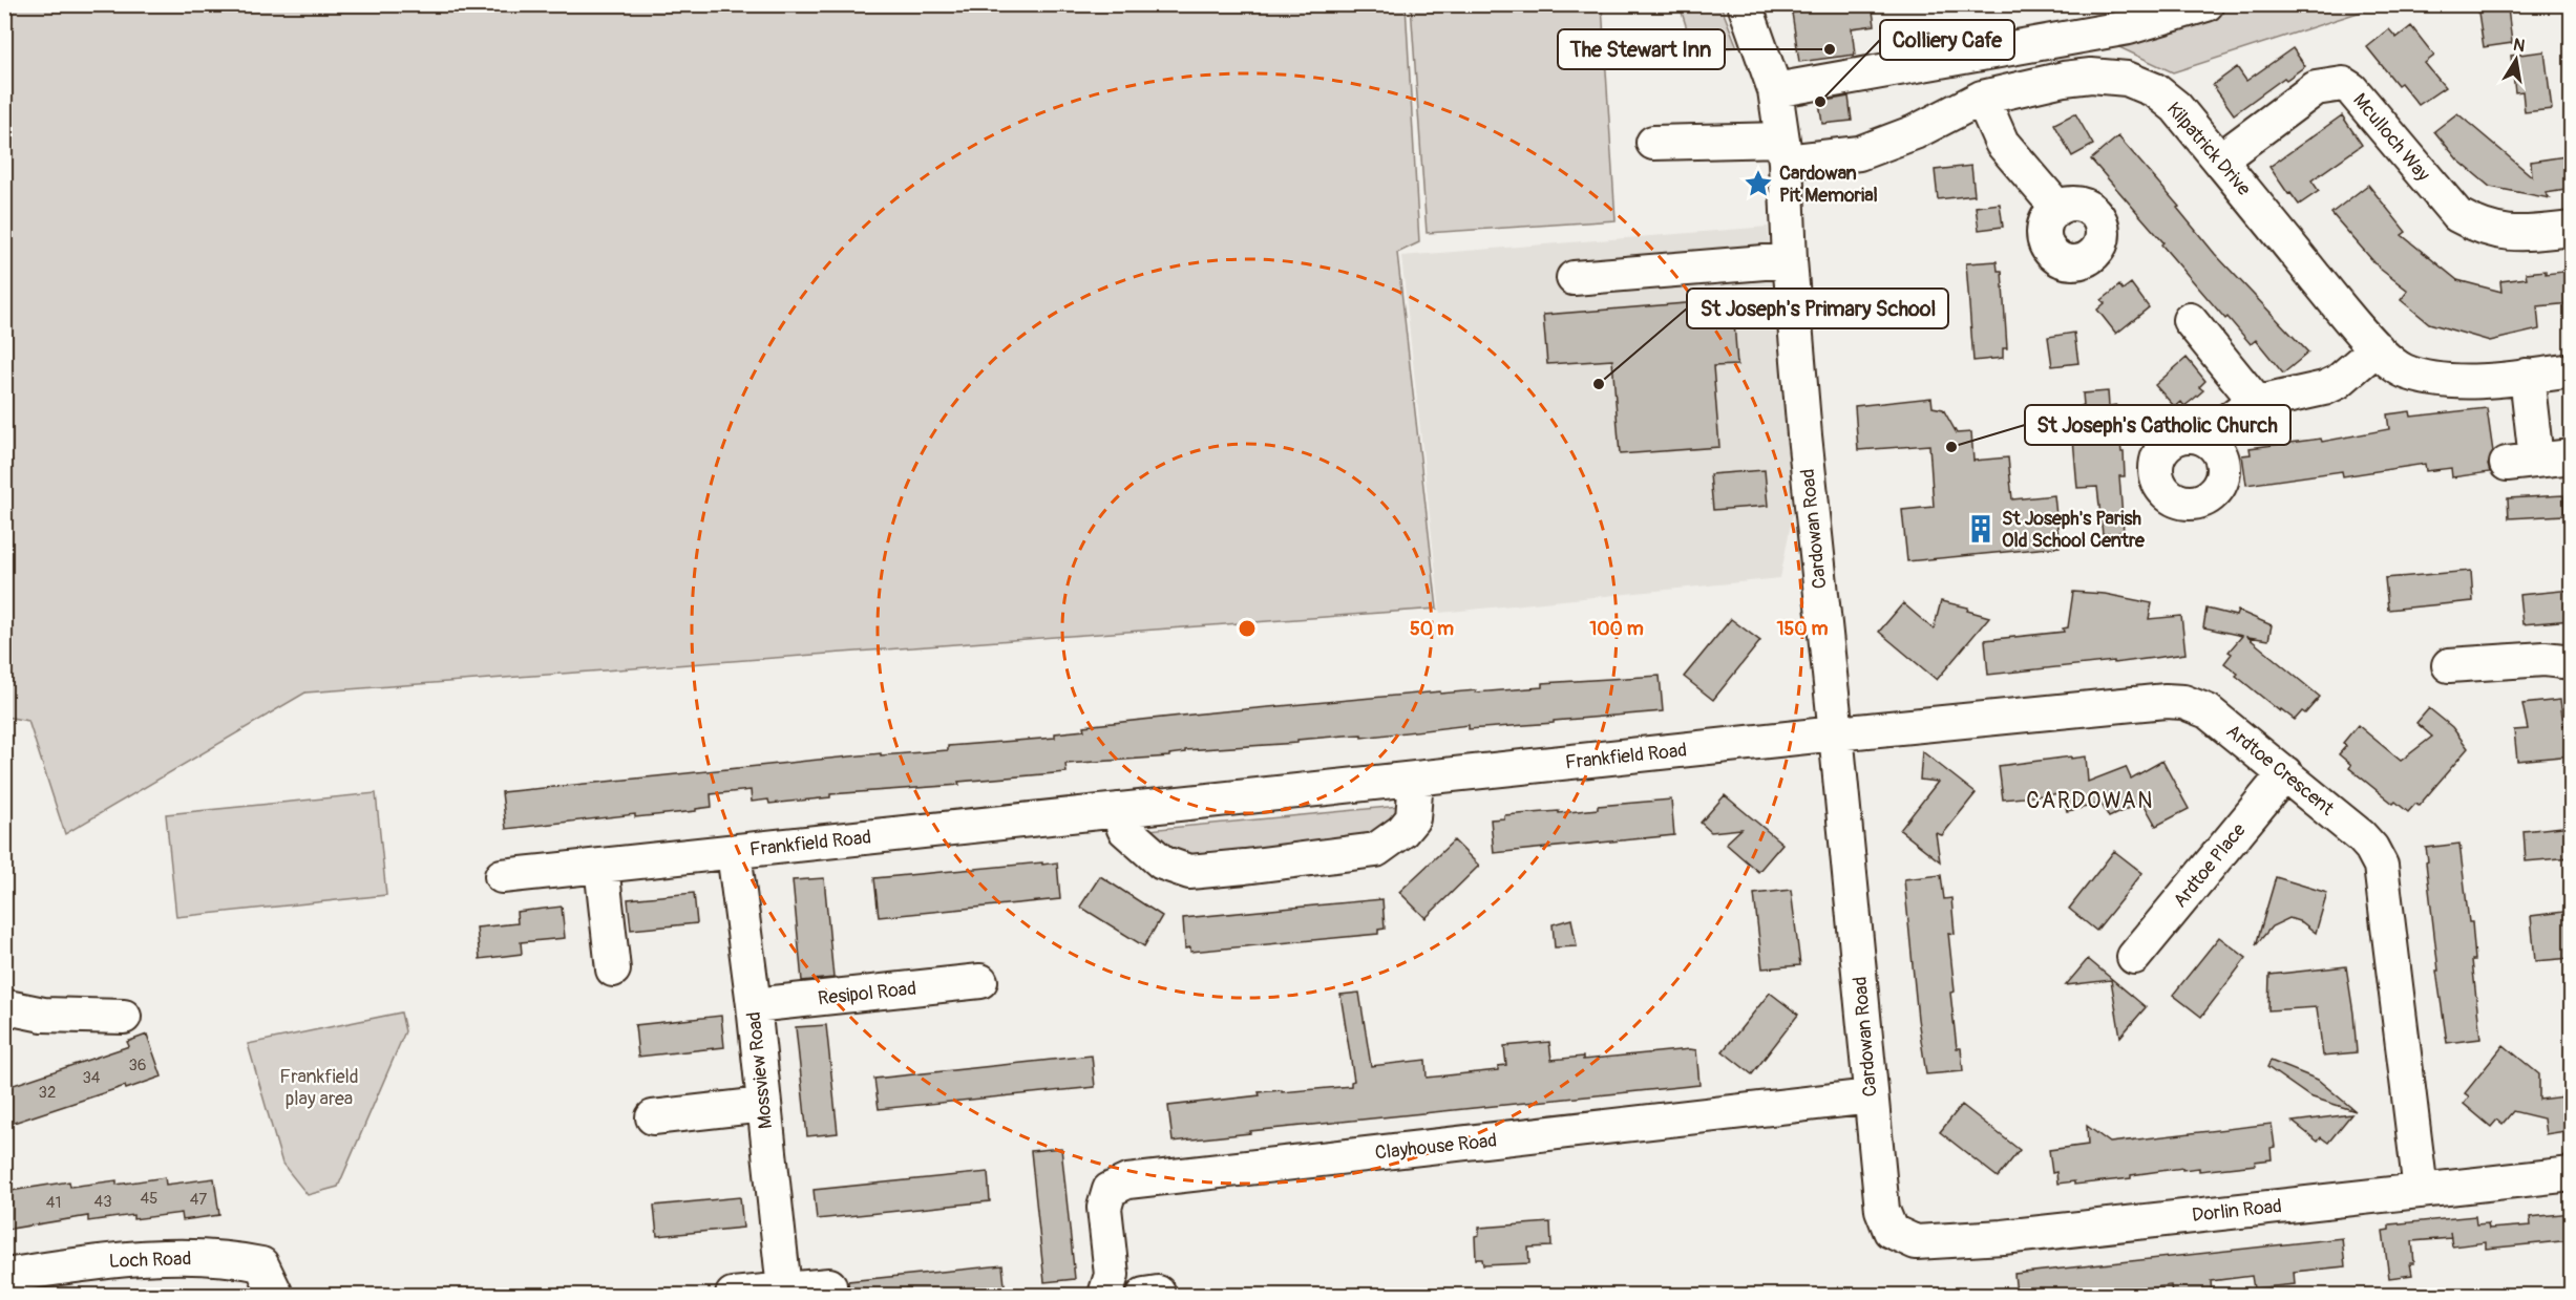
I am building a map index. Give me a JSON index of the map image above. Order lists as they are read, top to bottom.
{
  "streets": {
    "street": [
      "Mculloch Way",
      "Kilpatrick Drive",
      "Cardowan Road",
      "Frankfield Road",
      "Ardtoe Crescent",
      "Ardtoe Place",
      "Resipol Road",
      "Mossview Road",
      "Clayhouse Road",
      "Dorlin Road",
      "Loch Road"
    ]
  },
  "crossings": [
    ["Mculloch Way", "Kilpatrick Drive"],
    ["Kilpatrick Drive", "Cardowan Road"],
    ["Cardowan Road", "Frankfield Road"],
    ["Cardowan Road", "Ardtoe Crescent"],
    ["Cardowan Road", "Clayhouse Road"],
    ["Cardowan Road", "Dorlin Road"],
    ["Frankfield Road", "Ardtoe Crescent"],
    ["Frankfield Road", "Mossview Road"],
    ["Ardtoe Crescent", "Ardtoe Place"],
    ["Ardtoe Crescent", "Dorlin Road"],
    ["Resipol Road", "Mossview Road"]
  ],
  "districts": ["CARDOWAN"],
  "parks": ["Frankfield play area"],
  "places": {
    "other": [
      "The Stewart Inn",
      "Colliery Cafe",
      "St Joseph's Primary School",
      "St Joseph's Catholic Church"
    ],
    "place": ["Cardowan Pit Memorial"],
    "building": ["St Joseph's Parish Old School Centre"]
  },
  "house_numbers": [
    "36",
    "34",
    "32",
    "45",
    "47",
    "43",
    "41"
  ],
  "north": "top",
  "rings": ["50 m", "100 m", "150 m"]
}
